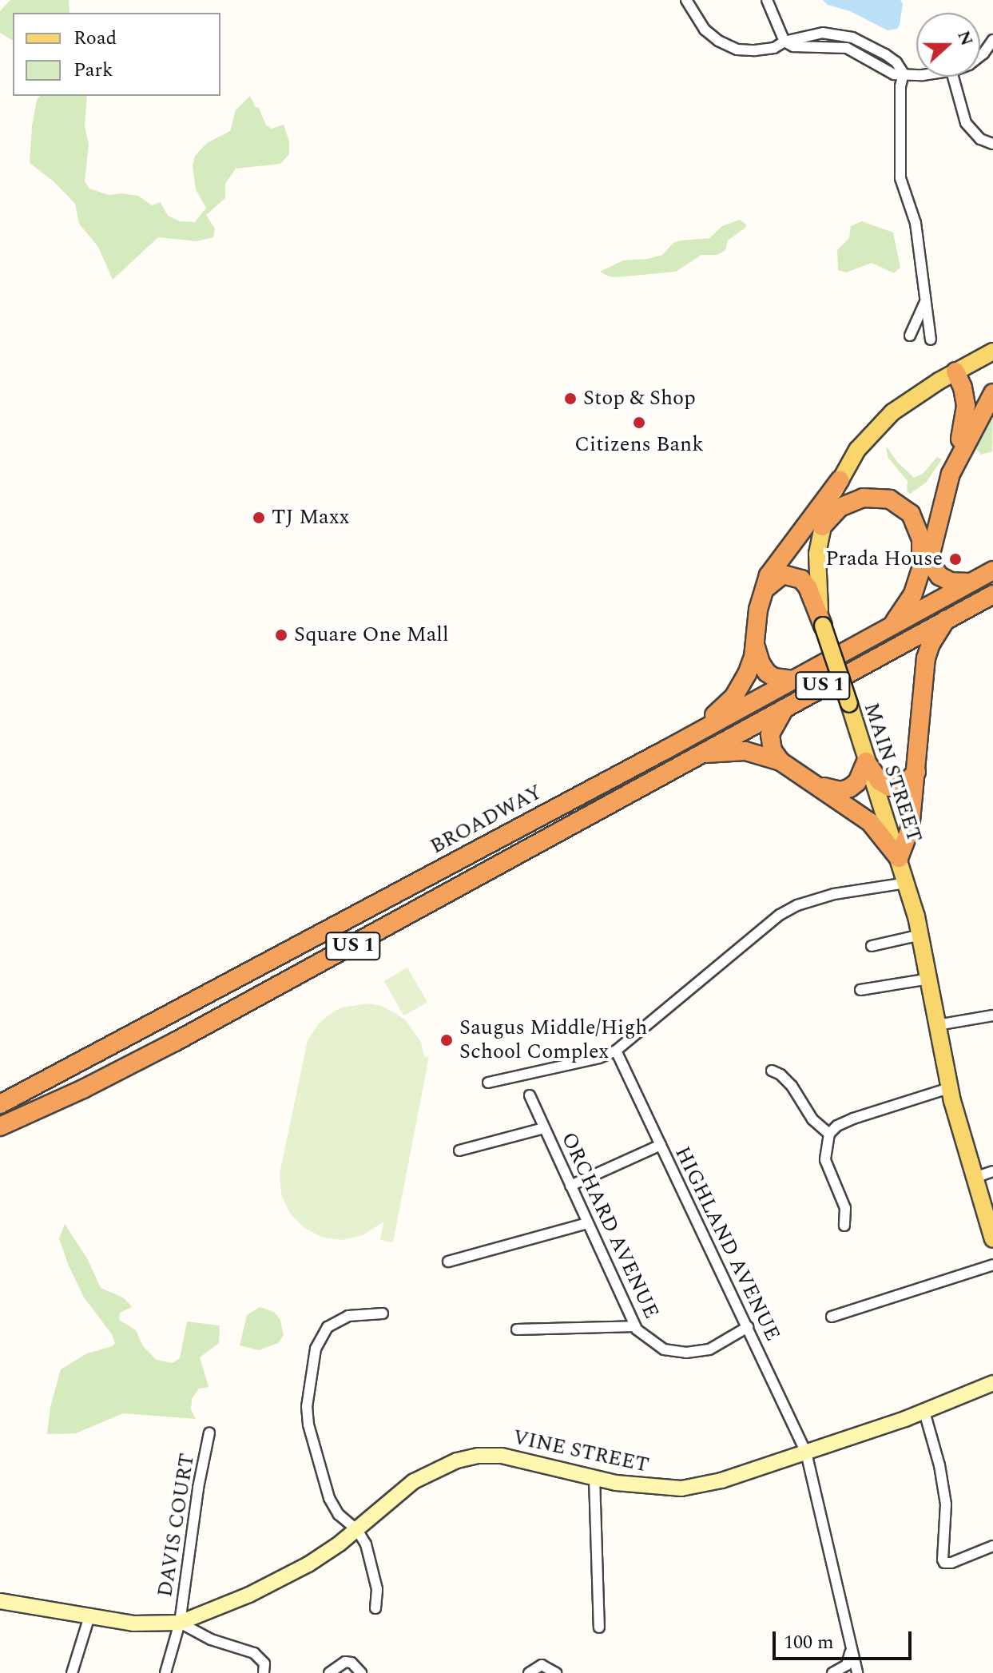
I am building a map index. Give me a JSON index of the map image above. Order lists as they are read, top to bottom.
{
  "streets": {
    "highway": ["US 1", "BROADWAY"],
    "main road": ["MAIN STREET"],
    "street": [
      "ORCHARD AVENUE",
      "HIGHLAND AVENUE",
      "VINE STREET",
      "DAVIS COURT"
    ]
  },
  "crossings": [
    ["ORCHARD AVENUE", "HIGHLAND AVENUE"],
    ["HIGHLAND AVENUE", "VINE STREET"],
    ["VINE STREET", "DAVIS COURT"]
  ],
  "places": [
    "Stop & Shop",
    "Citizens Bank",
    "TJ Maxx",
    "Prada House",
    "Square One Mall",
    "Saugus Middle/High School Complex"
  ],
  "legend": ["Road", "Park"],
  "scale_bar": "100 m",
  "north": "right"
}
